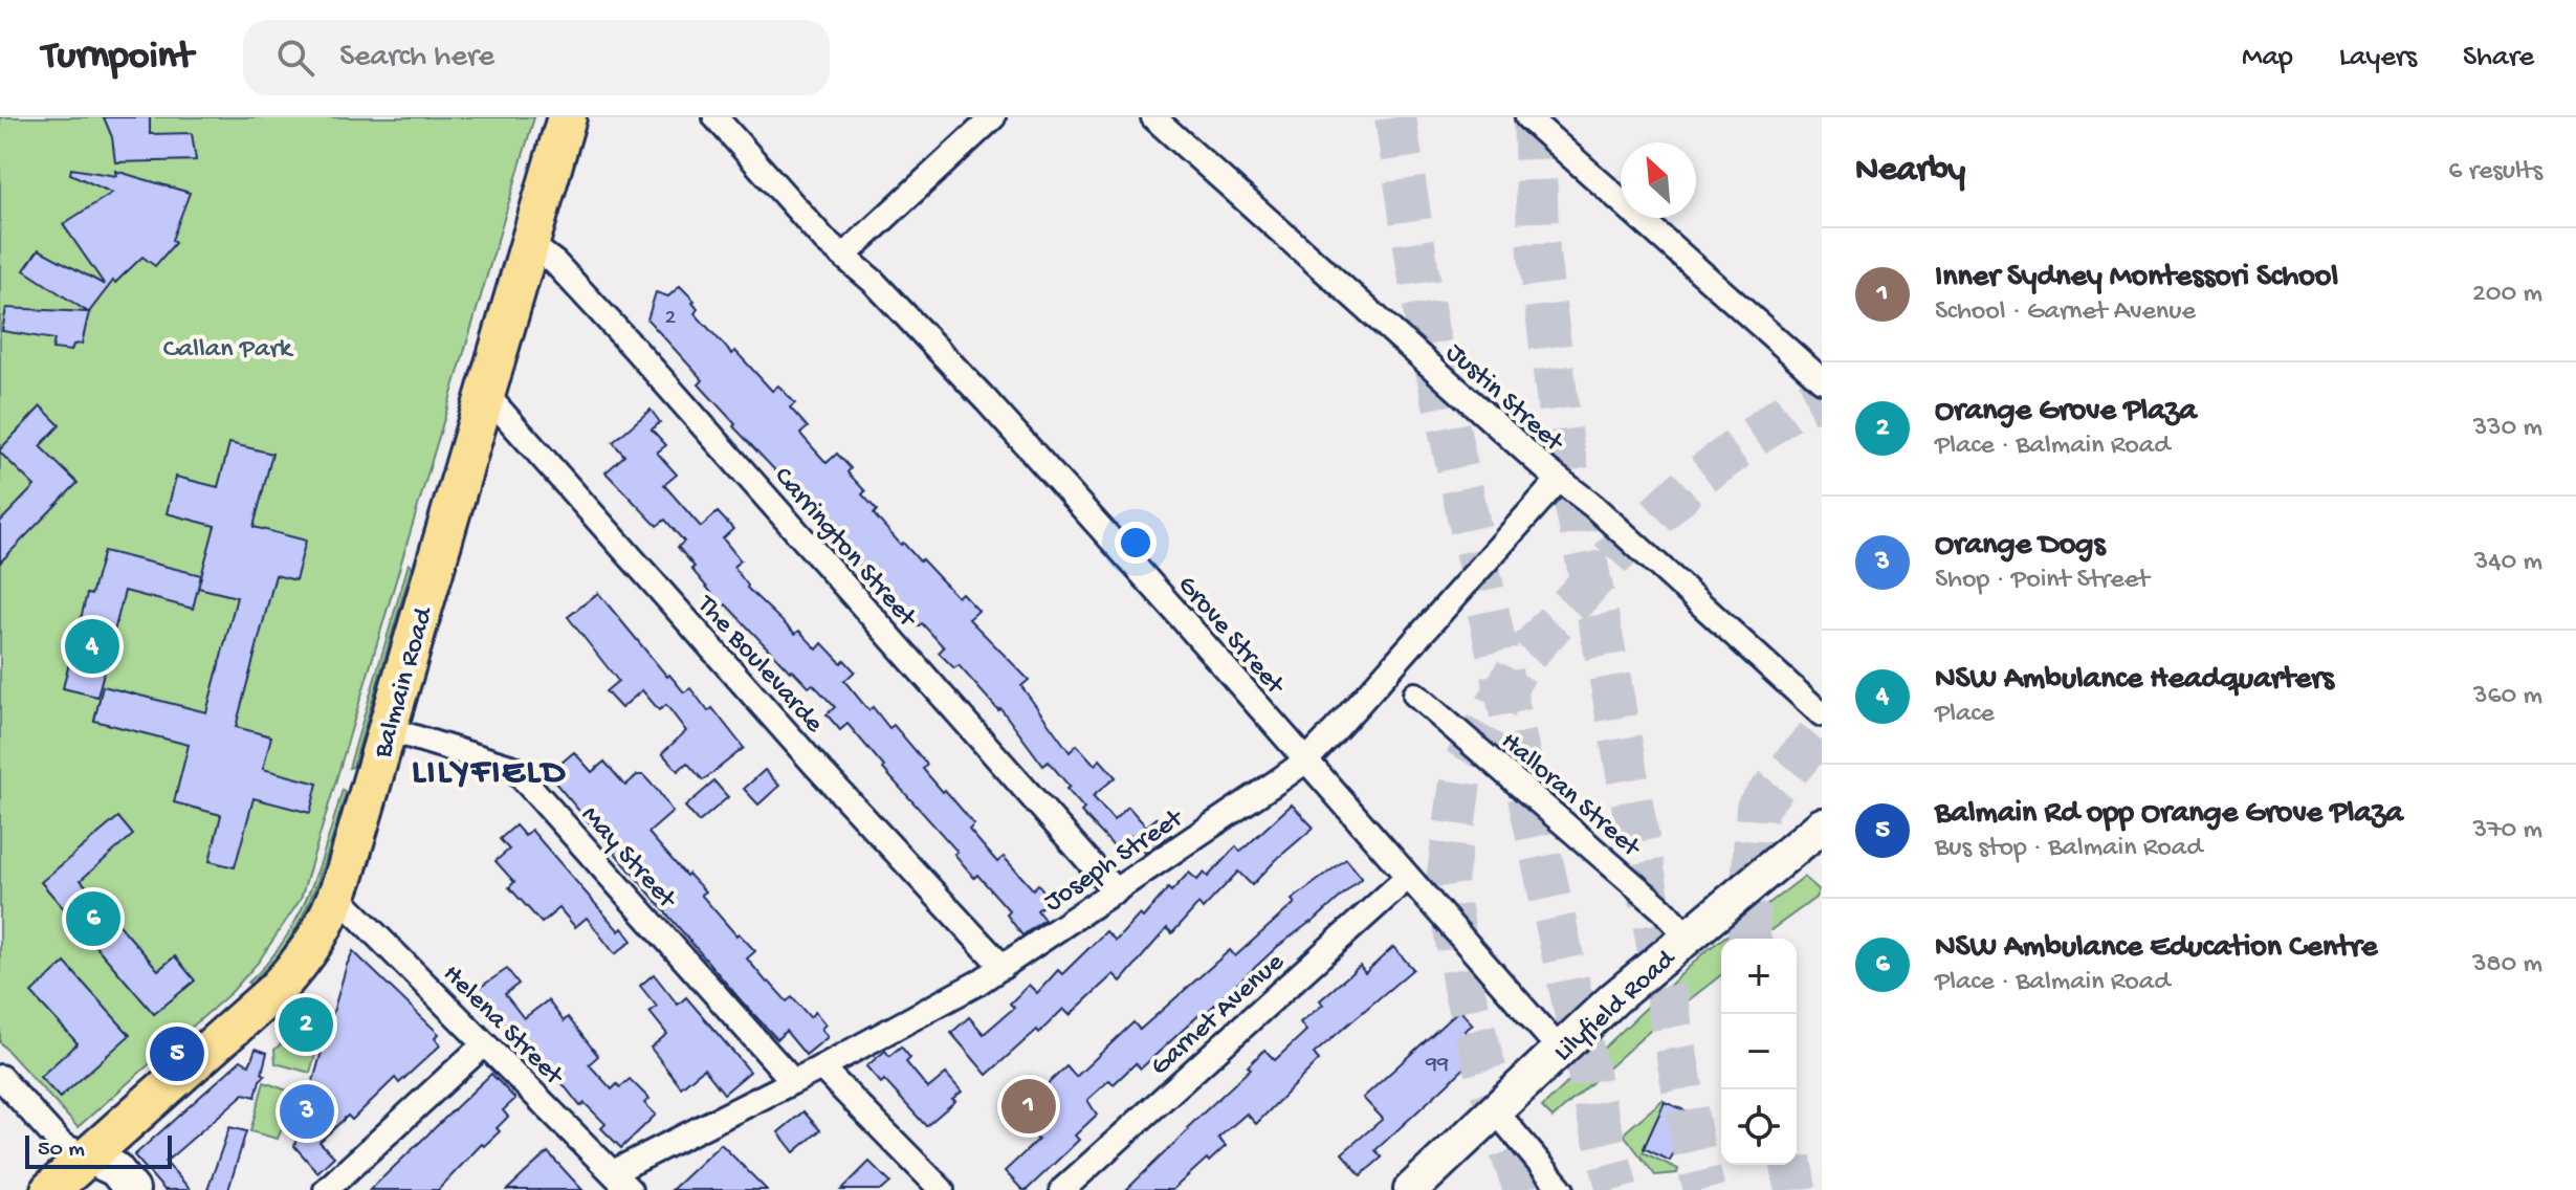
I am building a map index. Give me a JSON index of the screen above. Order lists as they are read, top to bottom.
{
  "streets": {
    "main road": ["Balmain Road", "Lilyfield Road"],
    "street": [
      "Justin Street",
      "Carrington Street",
      "Grove Street",
      "The Boulevarde",
      "Halloran Street",
      "May Street",
      "Joseph Street",
      "Garnet Avenue",
      "Helena Street"
    ]
  },
  "crossings": [
    ["Justin Street", "Joseph Street"],
    ["Carrington Street", "Balmain Road"],
    ["Carrington Street", "Joseph Street"],
    ["Grove Street", "Joseph Street"],
    ["Grove Street", "Lilyfield Road"],
    ["Grove Street", "Garnet Avenue"],
    ["The Boulevarde", "Balmain Road"],
    ["The Boulevarde", "Joseph Street"],
    ["Balmain Road", "May Street"],
    ["Balmain Road", "Helena Street"],
    ["Halloran Street", "Lilyfield Road"],
    ["May Street", "Joseph Street"],
    ["Joseph Street", "Helena Street"]
  ],
  "districts": ["LILYFIELD"],
  "parks": ["Callan Park"],
  "house_numbers": ["2", "99"],
  "scale_bar": "50 m",
  "north": "top left",
  "page": {
    "header": "Turnpoint",
    "search": "Search here",
    "nav": ["Map", "Layers", "Share"],
    "heading": ["Nearby", "6 results"],
    "list": [
      {
        "mark": "1",
        "name": "Inner Sydney Montessori School",
        "note": "School · Garnet Avenue",
        "value": "200 m"
      },
      {
        "mark": "2",
        "name": "Orange Grove Plaza",
        "note": "Place · Balmain Road",
        "value": "330 m"
      },
      {
        "mark": "3",
        "name": "Orange Dogs",
        "note": "Shop · Point Street",
        "value": "340 m"
      },
      {
        "mark": "4",
        "name": "NSW Ambulance Headquarters",
        "note": "Place",
        "value": "360 m"
      },
      {
        "mark": "5",
        "name": "Balmain Rd opp Orange Grove Plaza",
        "note": "Bus stop · Balmain Road",
        "value": "370 m"
      },
      {
        "mark": "6",
        "name": "NSW Ambulance Education Centre",
        "note": "Place · Balmain Road",
        "value": "380 m"
      }
    ],
    "pins": [
      "4",
      "6",
      "2",
      "5",
      "1",
      "3"
    ],
    "map_buttons": ["+", "−"],
    "scale": "50 m"
  }
}
